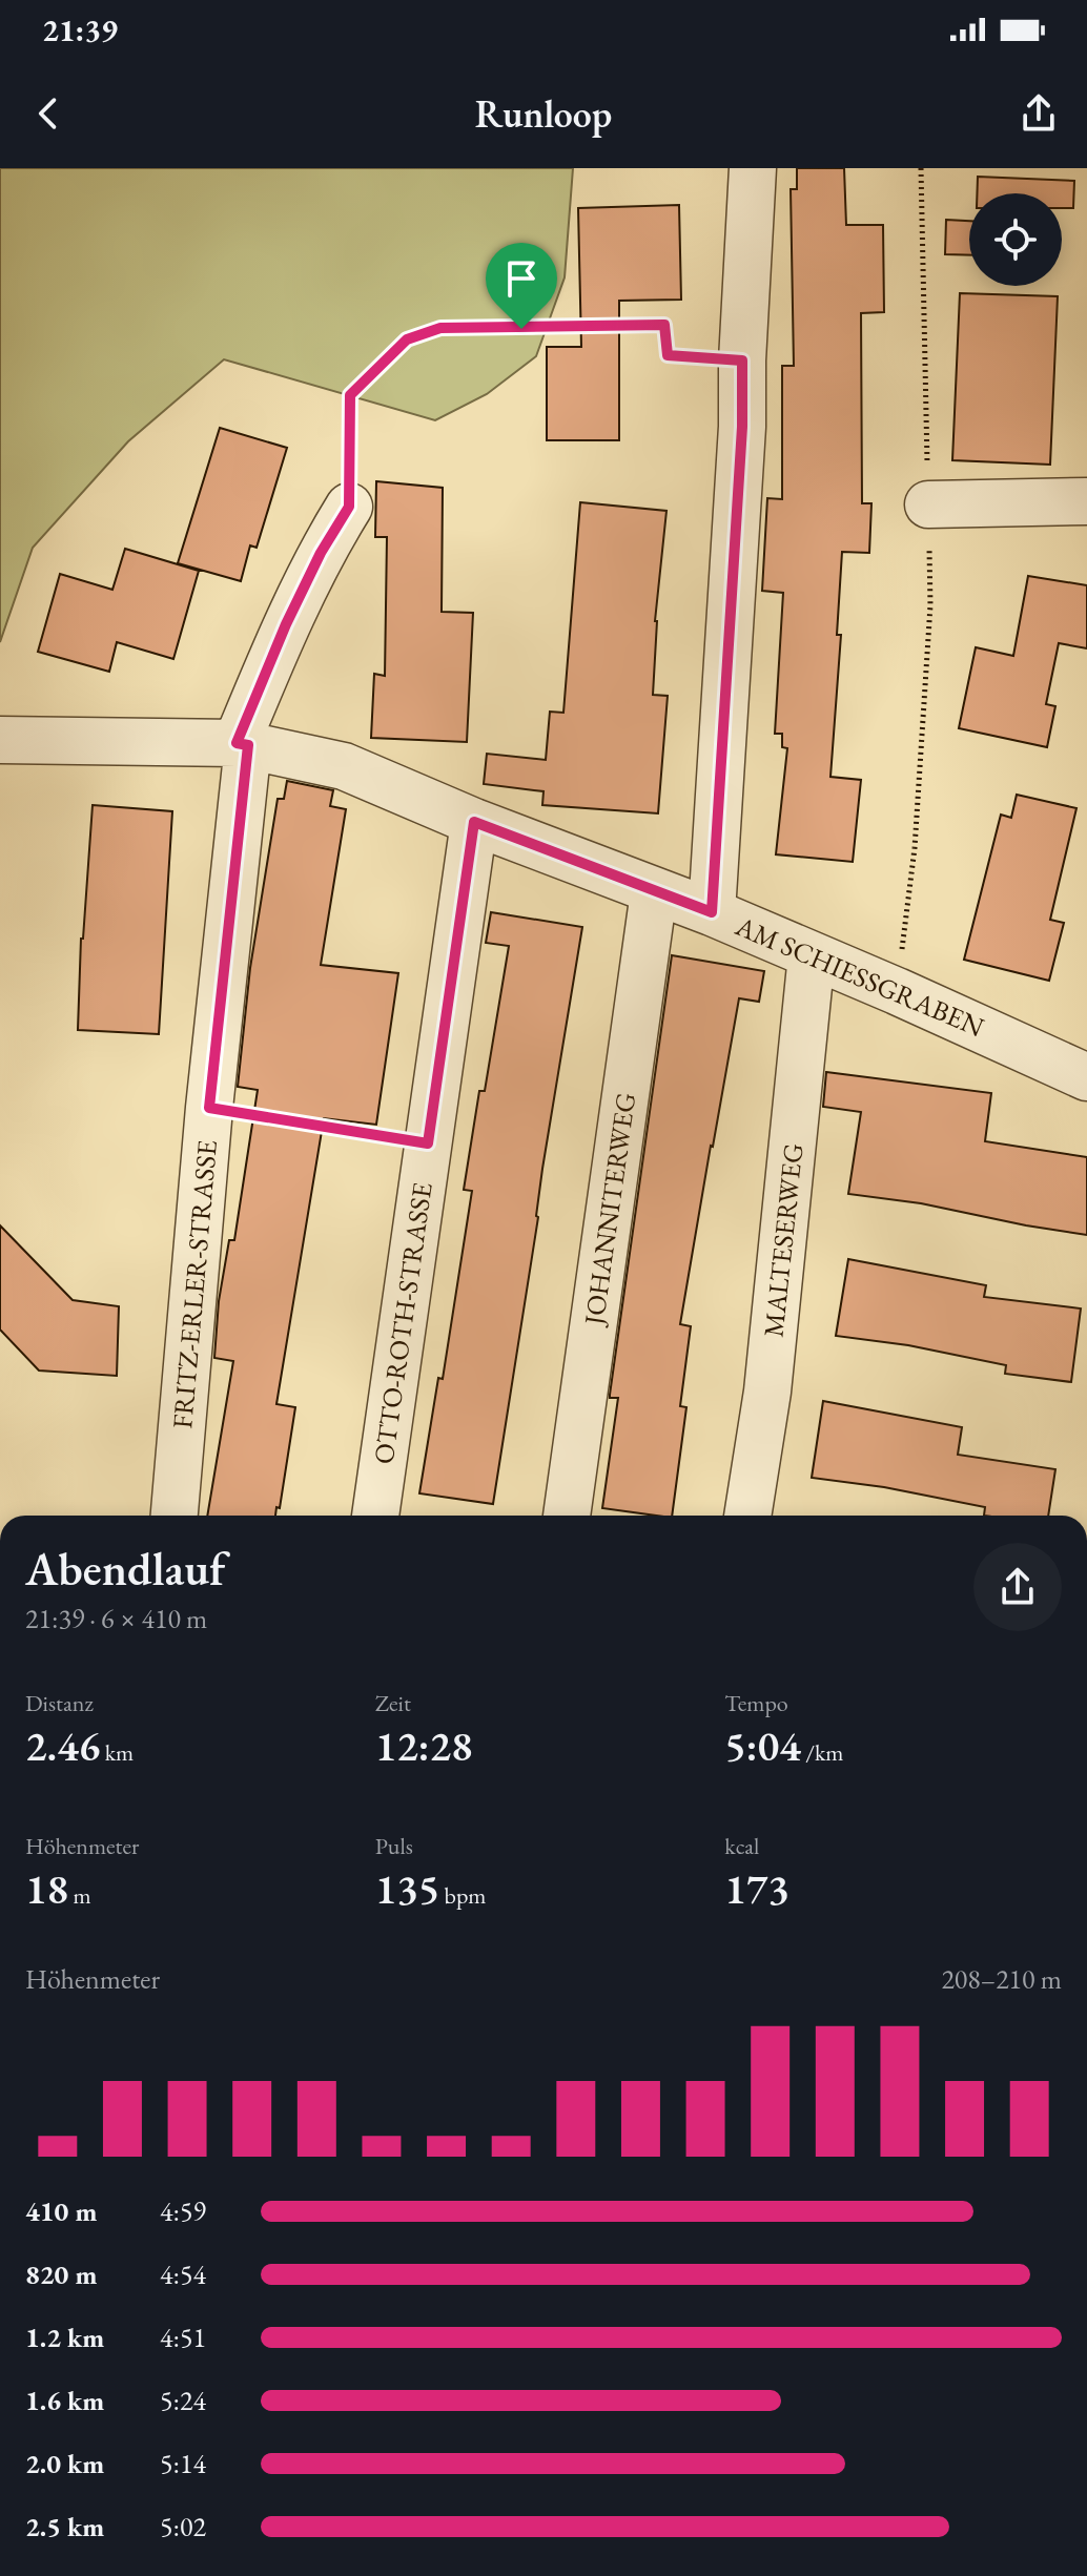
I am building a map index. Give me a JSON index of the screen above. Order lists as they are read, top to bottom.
{
  "streets": {
    "street": [
      "AM SCHIESSGRABEN",
      "JOHANNITERWEG",
      "MALTESERWEG",
      "FRITZ-ERLER-STRASSE",
      "OTTO-ROTH-STRASSE"
    ]
  },
  "crossings": [
    ["AM SCHIESSGRABEN", "JOHANNITERWEG"],
    ["AM SCHIESSGRABEN", "MALTESERWEG"],
    ["AM SCHIESSGRABEN", "FRITZ-ERLER-STRASSE"],
    ["AM SCHIESSGRABEN", "OTTO-ROTH-STRASSE"]
  ],
  "page": {
    "status": "21:39",
    "header": "Runloop",
    "heading": ["Abendlauf", "21:39 · 6 × 410 m"],
    "stats": [
      ["Distanz", "2.46 km"],
      ["Zeit", "12:28"],
      ["Tempo", "5:04 /km"],
      ["Höhenmeter", "18 m"],
      ["Puls", "135 bpm"],
      ["kcal", "173"]
    ],
    "chart": ["Höhenmeter", "208–210 m"],
    "list": [
      {
        "name": "410 m",
        "note": "4:59"
      },
      {
        "name": "820 m",
        "note": "4:54"
      },
      {
        "name": "1.2 km",
        "note": "4:51"
      },
      {
        "name": "1.6 km",
        "note": "5:24"
      },
      {
        "name": "2.0 km",
        "note": "5:14"
      },
      {
        "name": "2.5 km",
        "note": "5:02"
      }
    ]
  }
}
